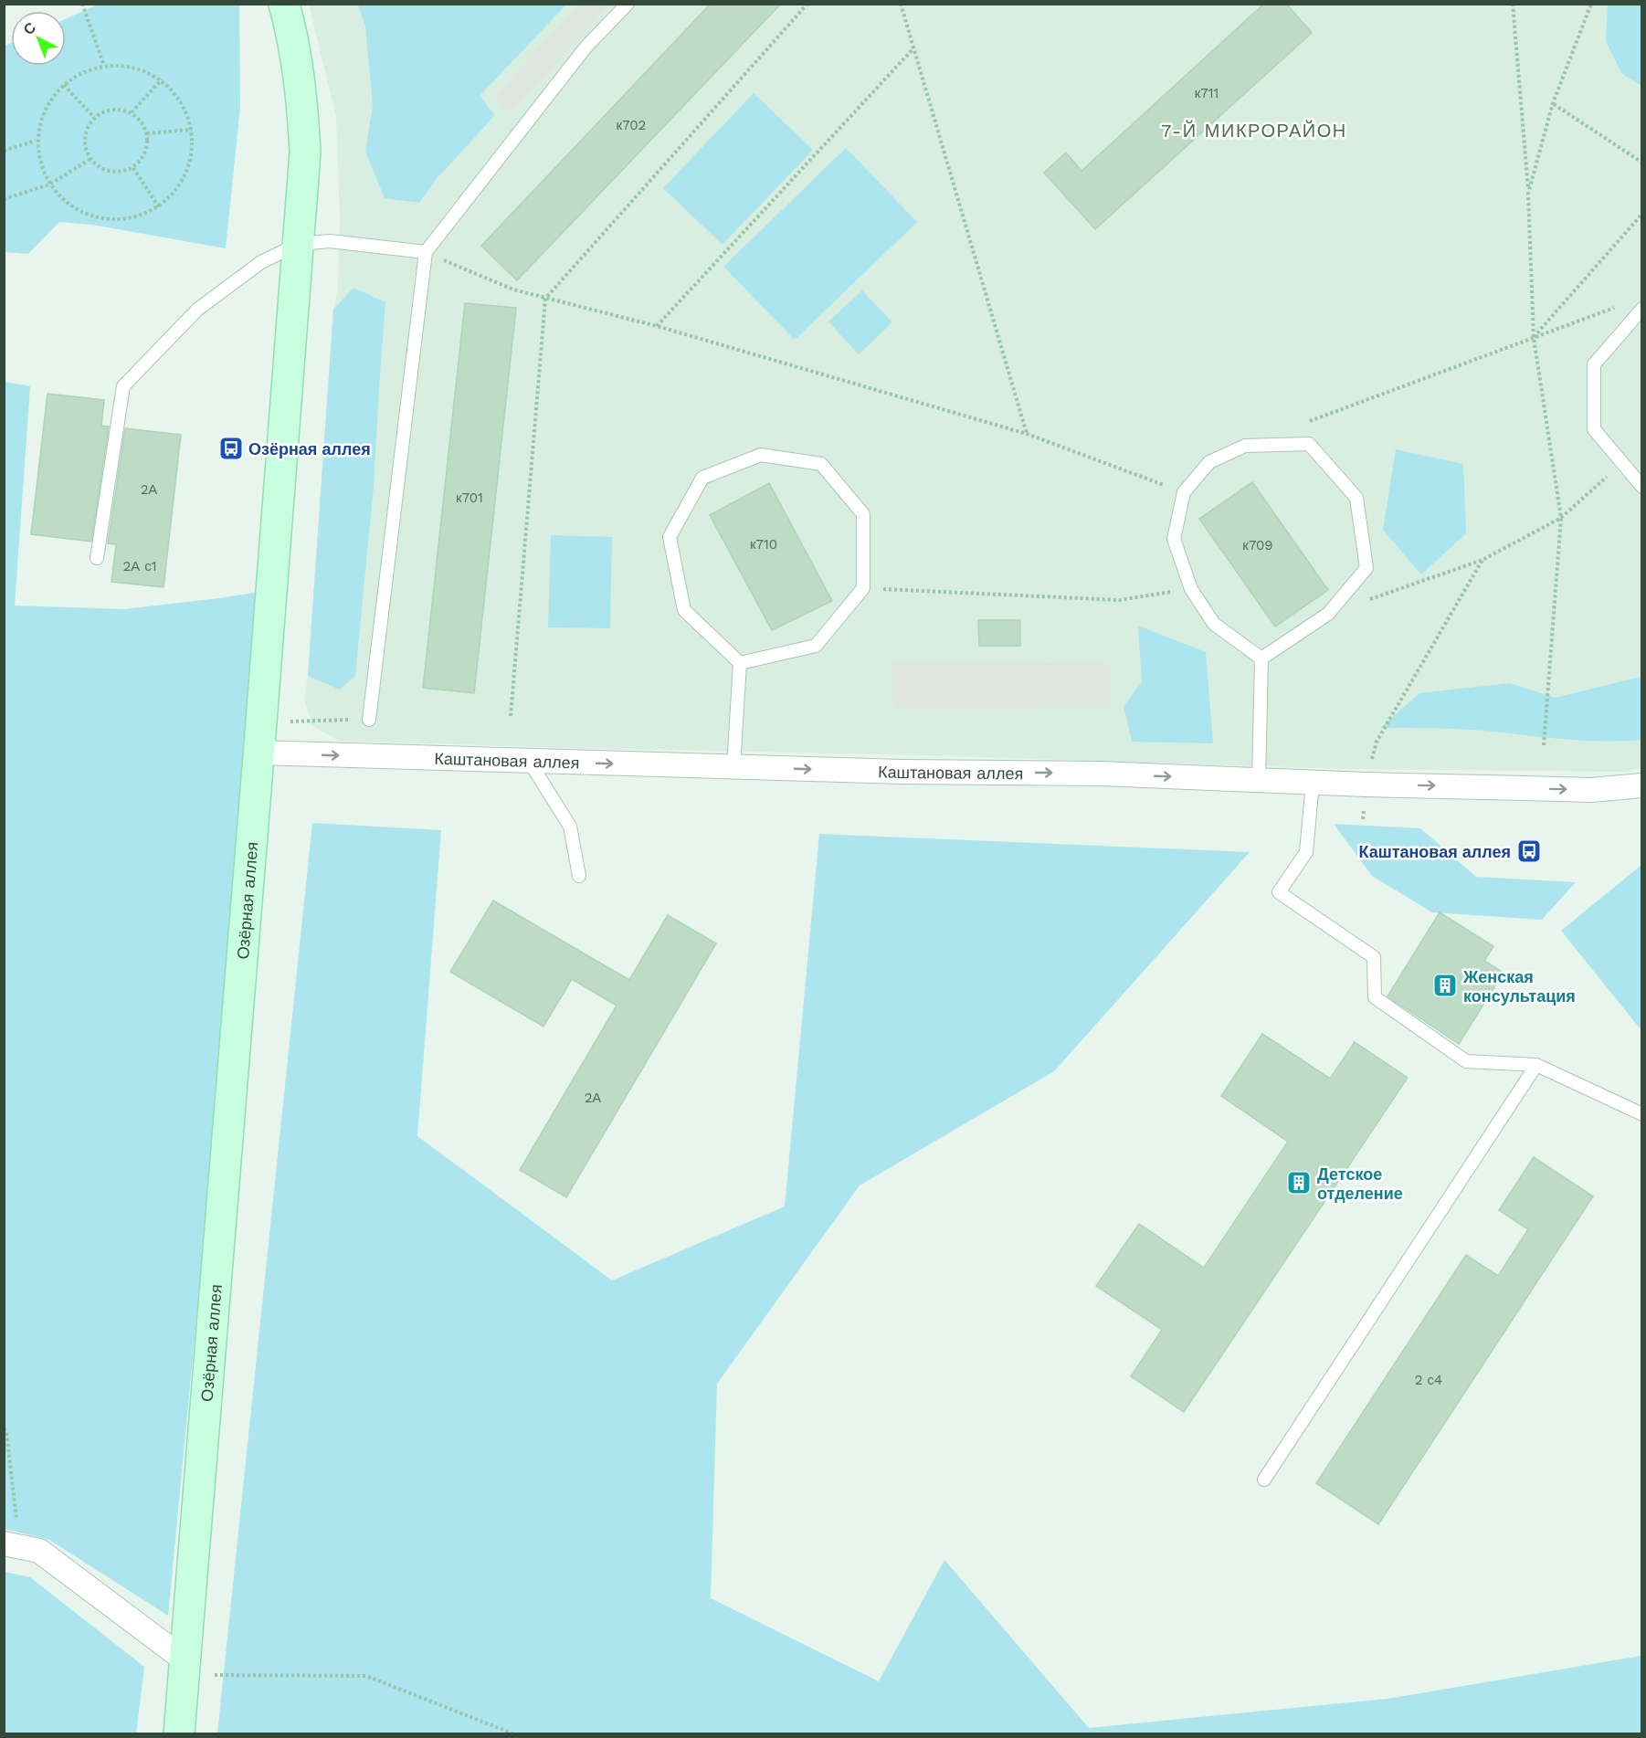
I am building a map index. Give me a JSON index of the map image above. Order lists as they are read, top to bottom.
{
  "streets": {
    "street": ["Каштановая аллея", "Озёрная аллея"]
  },
  "crossings": [
    ["Каштановая аллея", "Озёрная аллея"]
  ],
  "one_way": ["Каштановая аллея"],
  "districts": ["7-Й МИКРОРАЙОН"],
  "places": {
    "bus stop": ["Озёрная аллея", "Каштановая аллея"],
    "building": ["Женская консультация", "Детское отделение"]
  },
  "house_numbers": [
    "к711",
    "к702",
    "2А",
    "к701",
    "к710",
    "к709",
    "2А с1",
    "2А",
    "2 с4"
  ],
  "north": "top left"
}
